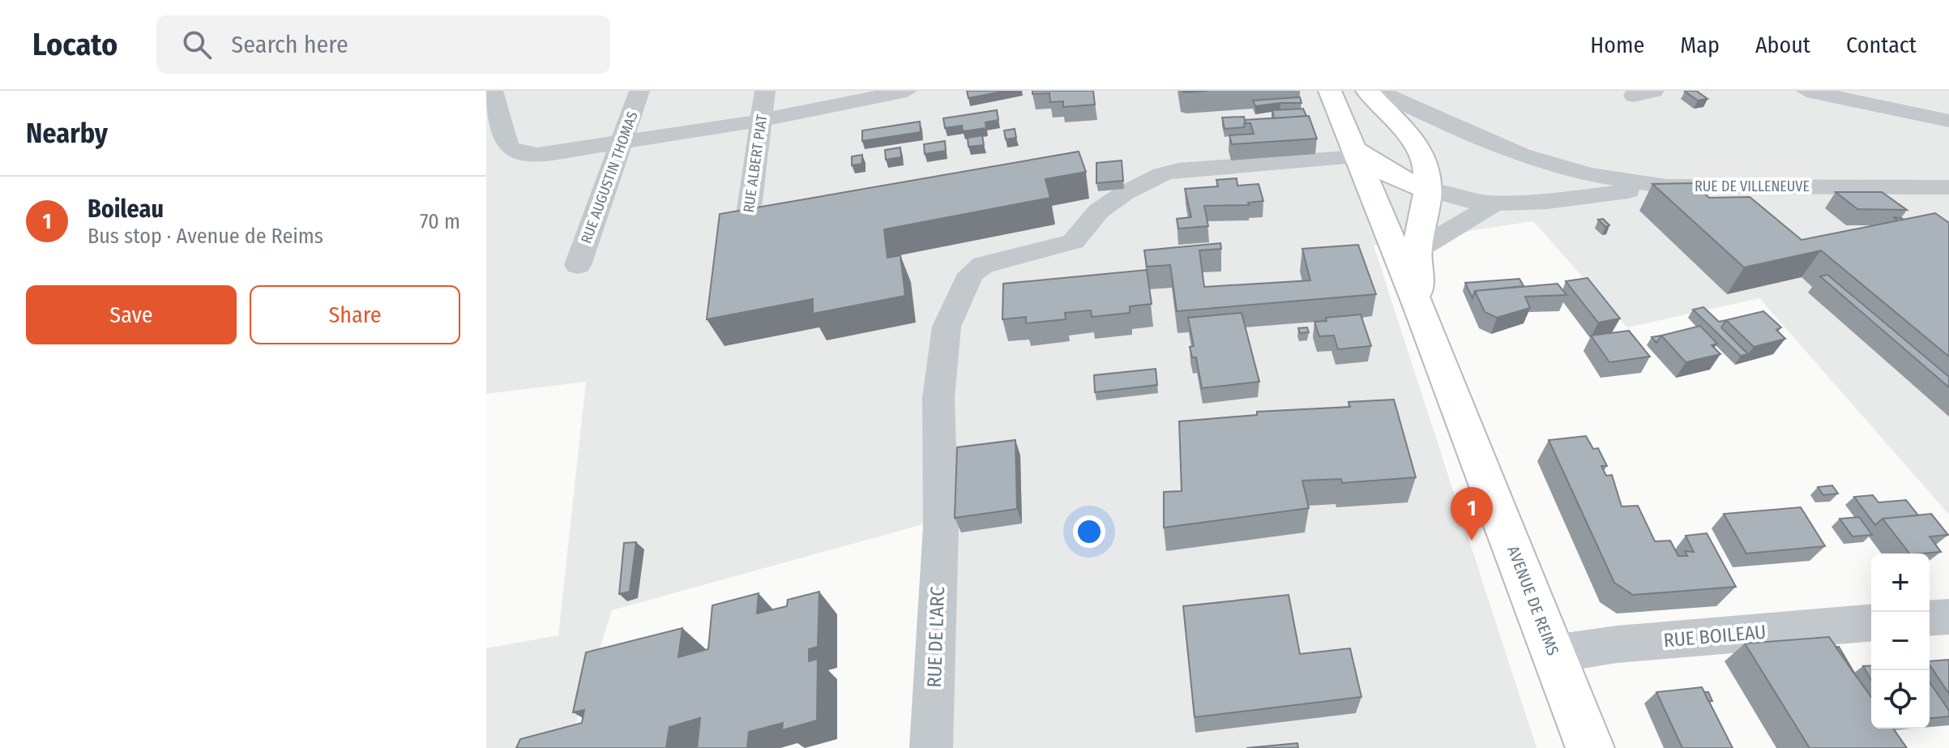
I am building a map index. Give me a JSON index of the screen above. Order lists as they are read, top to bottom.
{
  "streets": {
    "main road": ["AVENUE DE REIMS"],
    "street": [
      "RUE ALBERT PIAT",
      "RUE AUGUSTIN THOMAS",
      "RUE DE VILLENEUVE",
      "RUE BOILEAU",
      "RUE DE L'ARC"
    ]
  },
  "crossings": [
    ["AVENUE DE REIMS", "RUE BOILEAU"],
    ["AVENUE DE REIMS", "RUE DE L'ARC"]
  ],
  "page": {
    "header": "Locato",
    "search": "Search here",
    "nav": [
      "Home",
      "Map",
      "About",
      "Contact"
    ],
    "heading": "Nearby",
    "list": [
      {
        "mark": "1",
        "name": "Boileau",
        "note": "Bus stop · Avenue de Reims",
        "value": "70 m"
      }
    ],
    "buttons": ["Save", "Share"],
    "pins": "1",
    "map_buttons": ["+", "−"]
  }
}
